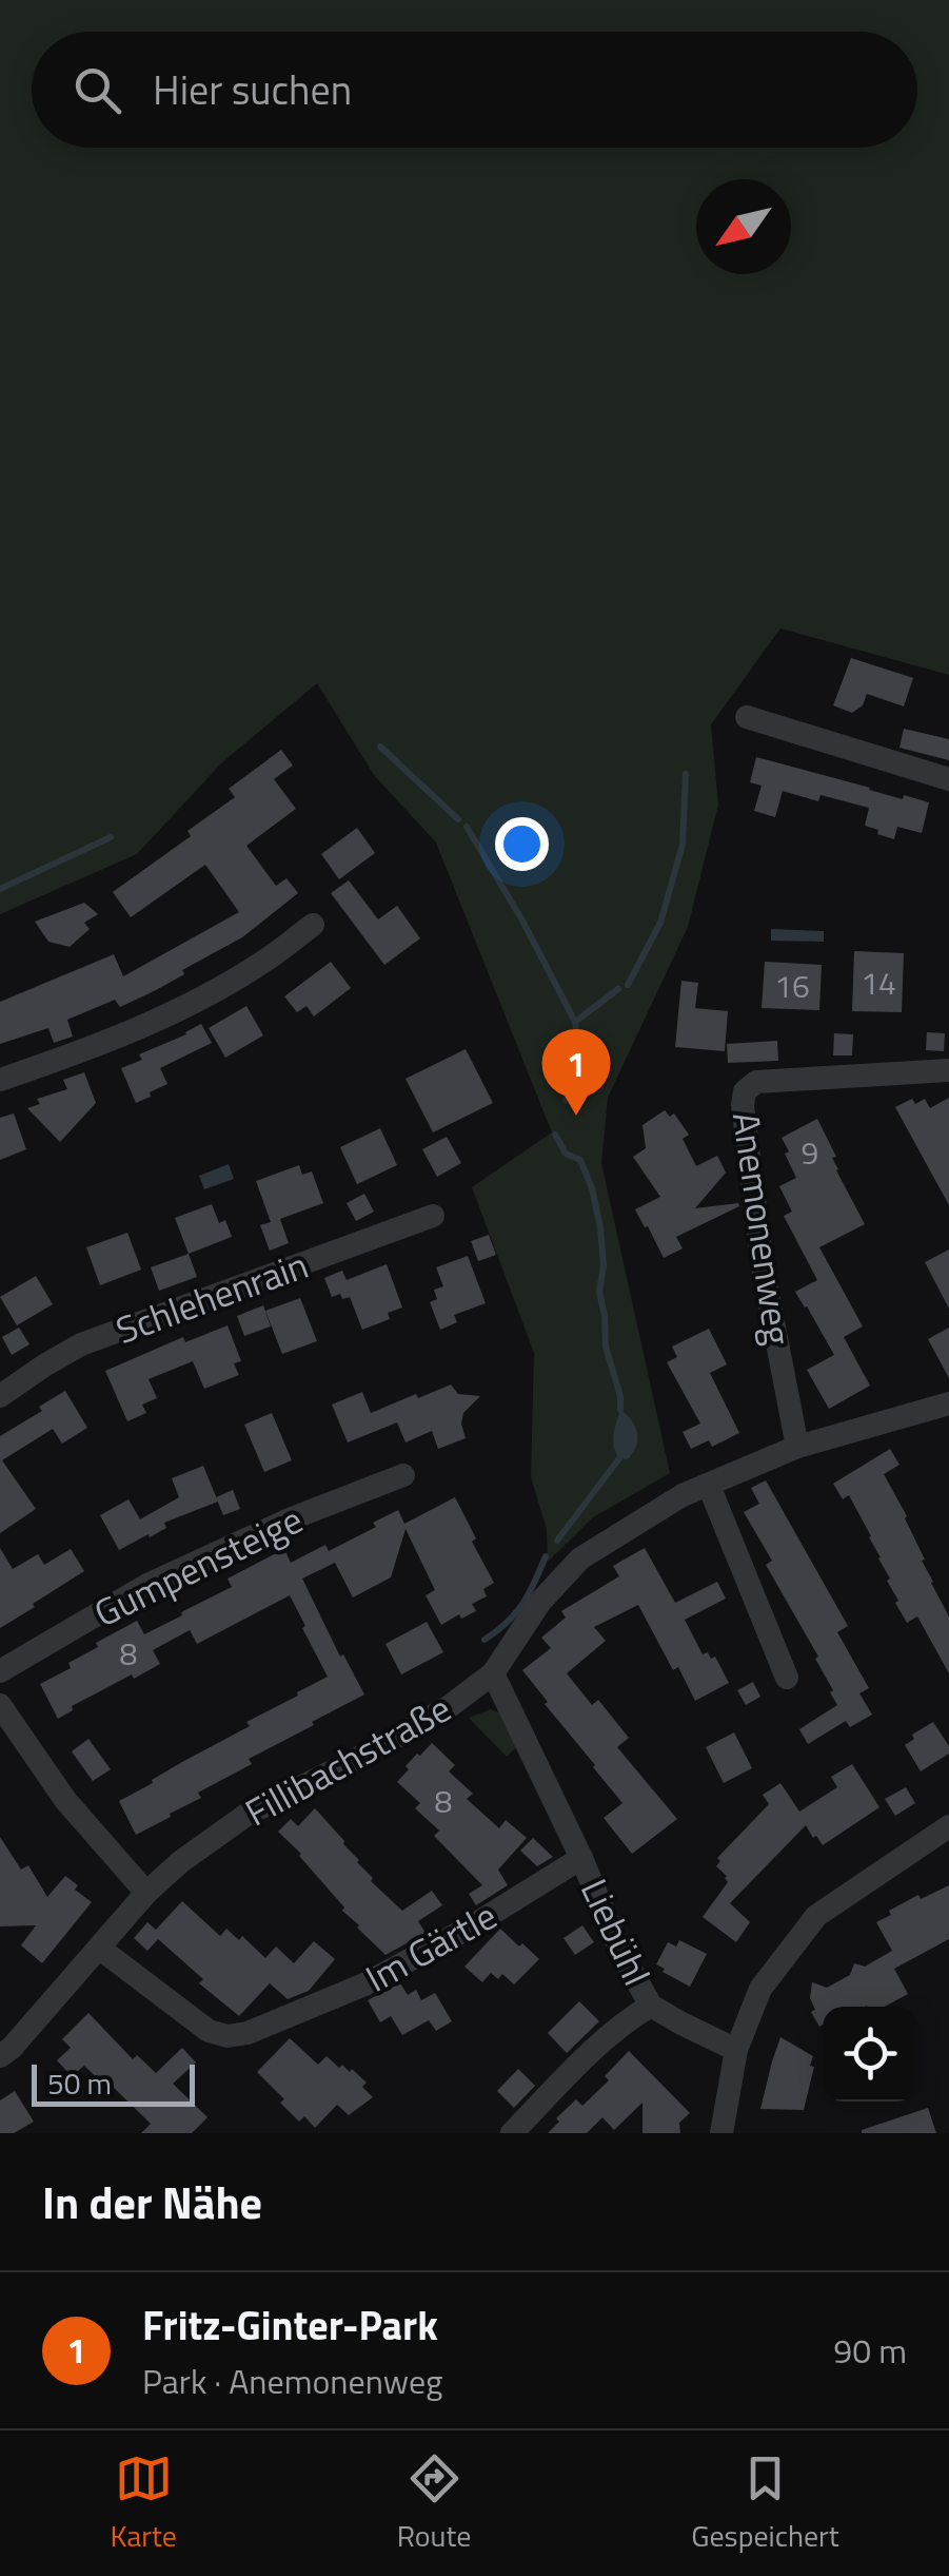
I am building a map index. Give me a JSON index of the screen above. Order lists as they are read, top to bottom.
{
  "streets": {
    "street": [
      "Anemonenweg",
      "Schlehenrain",
      "Gumpensteige",
      "Fillibachstraße",
      "Liebühl",
      "Im Gärtle"
    ]
  },
  "crossings": [
    ["Anemonenweg", "Fillibachstraße"],
    ["Fillibachstraße", "Im Gärtle"],
    ["Liebühl", "Im Gärtle"]
  ],
  "house_numbers": [
    "14",
    "16",
    "9",
    "8",
    "8"
  ],
  "scale_bar": "50 m",
  "north": "bottom left",
  "page": {
    "search": "Hier suchen",
    "pins": "1",
    "scale": "50 m",
    "heading": "In der Nähe",
    "list": [
      {
        "mark": "1",
        "name": "Fritz-Ginter-Park",
        "note": "Park · Anemonenweg",
        "value": "90 m"
      }
    ],
    "nav": ["Karte", "Route", "Gespeichert"]
  }
}
